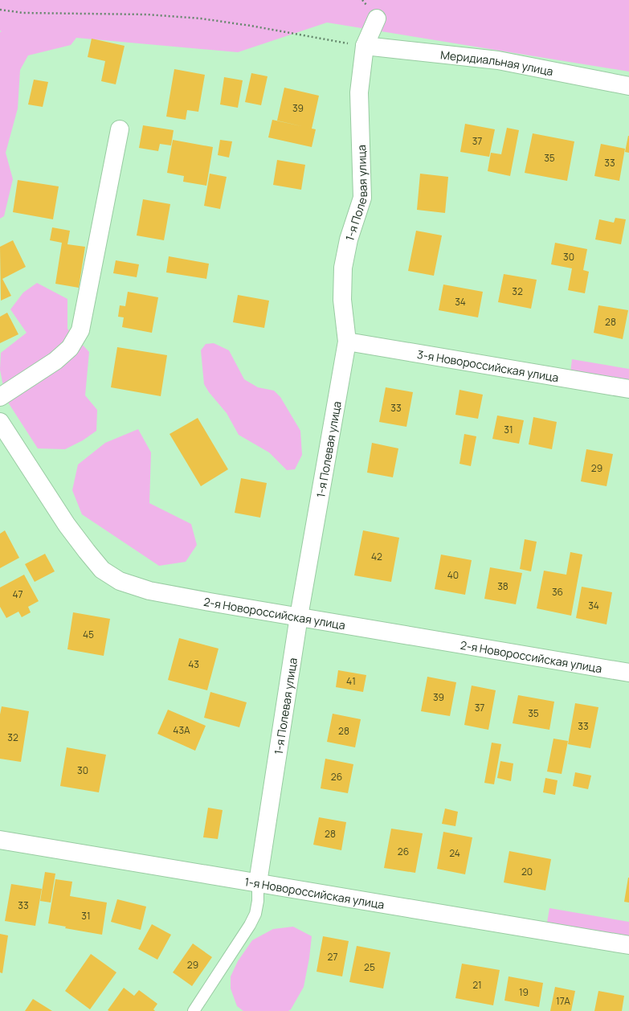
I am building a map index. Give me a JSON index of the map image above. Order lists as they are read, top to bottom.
{
  "streets": {
    "street": [
      "Меридиальная улица",
      "1-я Полевая улица",
      "3-я Новороссийская улица",
      "2-я Новороссийская улица",
      "1-я Новороссийская улица"
    ]
  },
  "crossings": [
    ["Меридиальная улица", "1-я Полевая улица"],
    ["1-я Полевая улица", "3-я Новороссийская улица"],
    ["1-я Полевая улица", "2-я Новороссийская улица"],
    ["1-я Полевая улица", "1-я Новороссийская улица"]
  ],
  "house_numbers": [
    "39",
    "37",
    "35",
    "33",
    "30",
    "32",
    "34",
    "28",
    "33",
    "31",
    "29",
    "42",
    "40",
    "38",
    "36",
    "47",
    "34",
    "45",
    "43",
    "41",
    "39",
    "37",
    "35",
    "33",
    "43А",
    "28",
    "32",
    "30",
    "26",
    "28",
    "26",
    "24",
    "20",
    "33",
    "31",
    "27",
    "29",
    "25",
    "21",
    "19",
    "17А"
  ]
}
